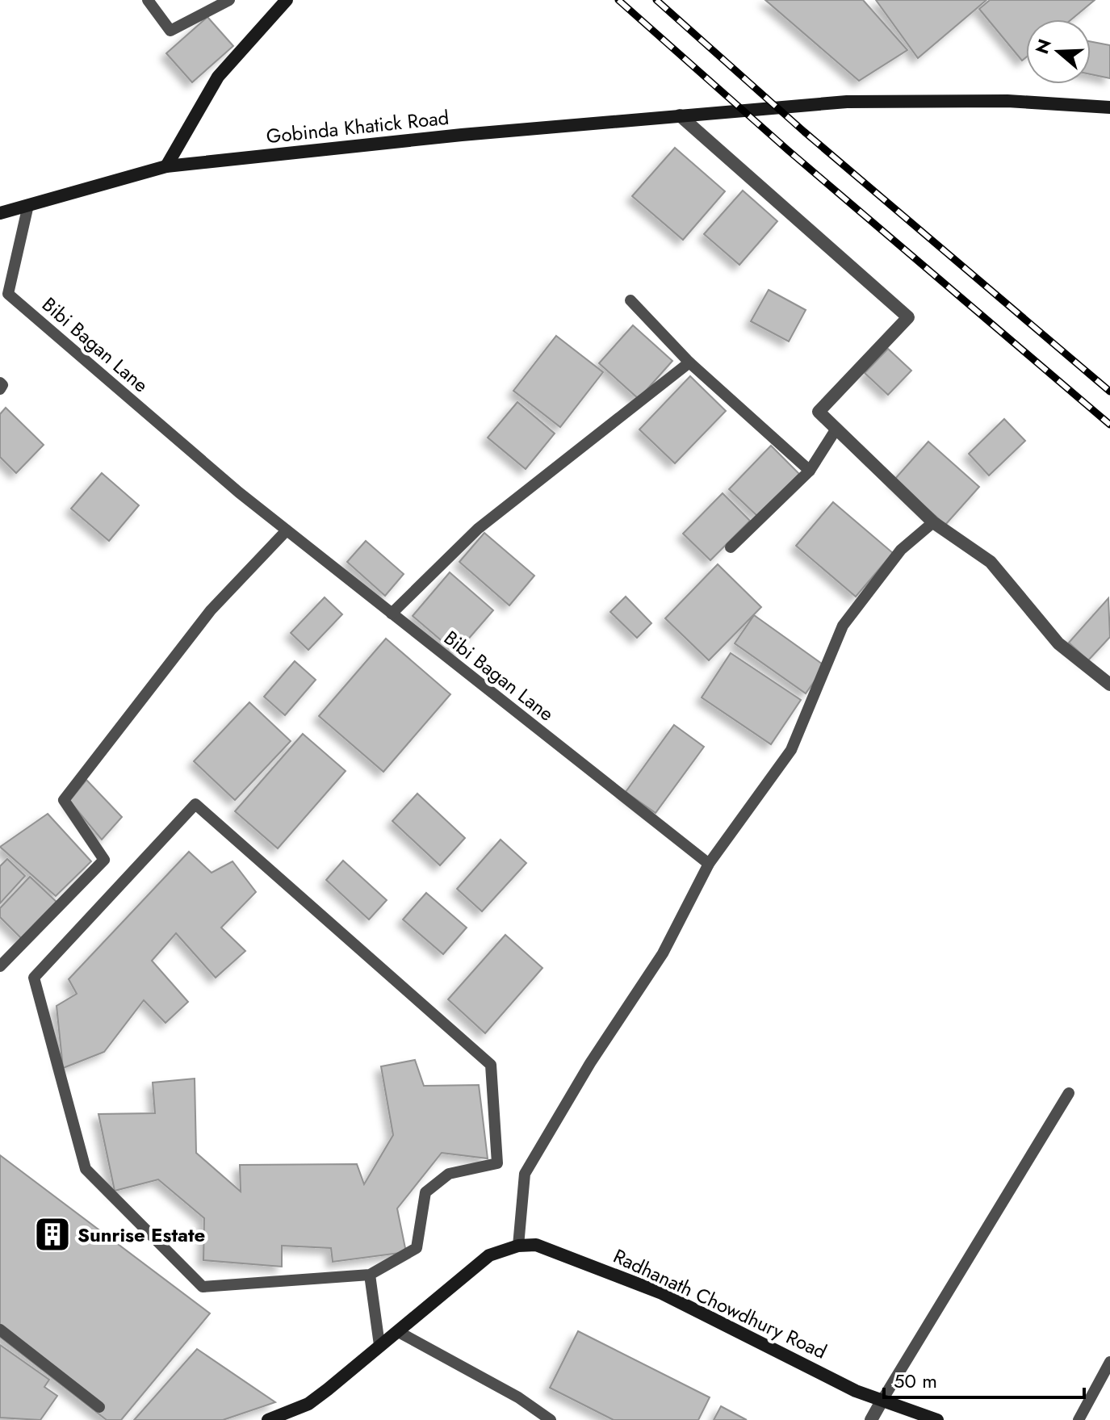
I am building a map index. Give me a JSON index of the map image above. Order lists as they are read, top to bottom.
{
  "streets": {
    "main road": ["Gobinda Khatick Road", "Radhanath Chowdhury Road"],
    "lane": ["Bibi Bagan Lane"]
  },
  "crossings": [
    ["Gobinda Khatick Road", "Bibi Bagan Lane"]
  ],
  "places": {
    "building": ["Sunrise Estate"]
  },
  "scale_bar": "50 m",
  "north": "left"
}
